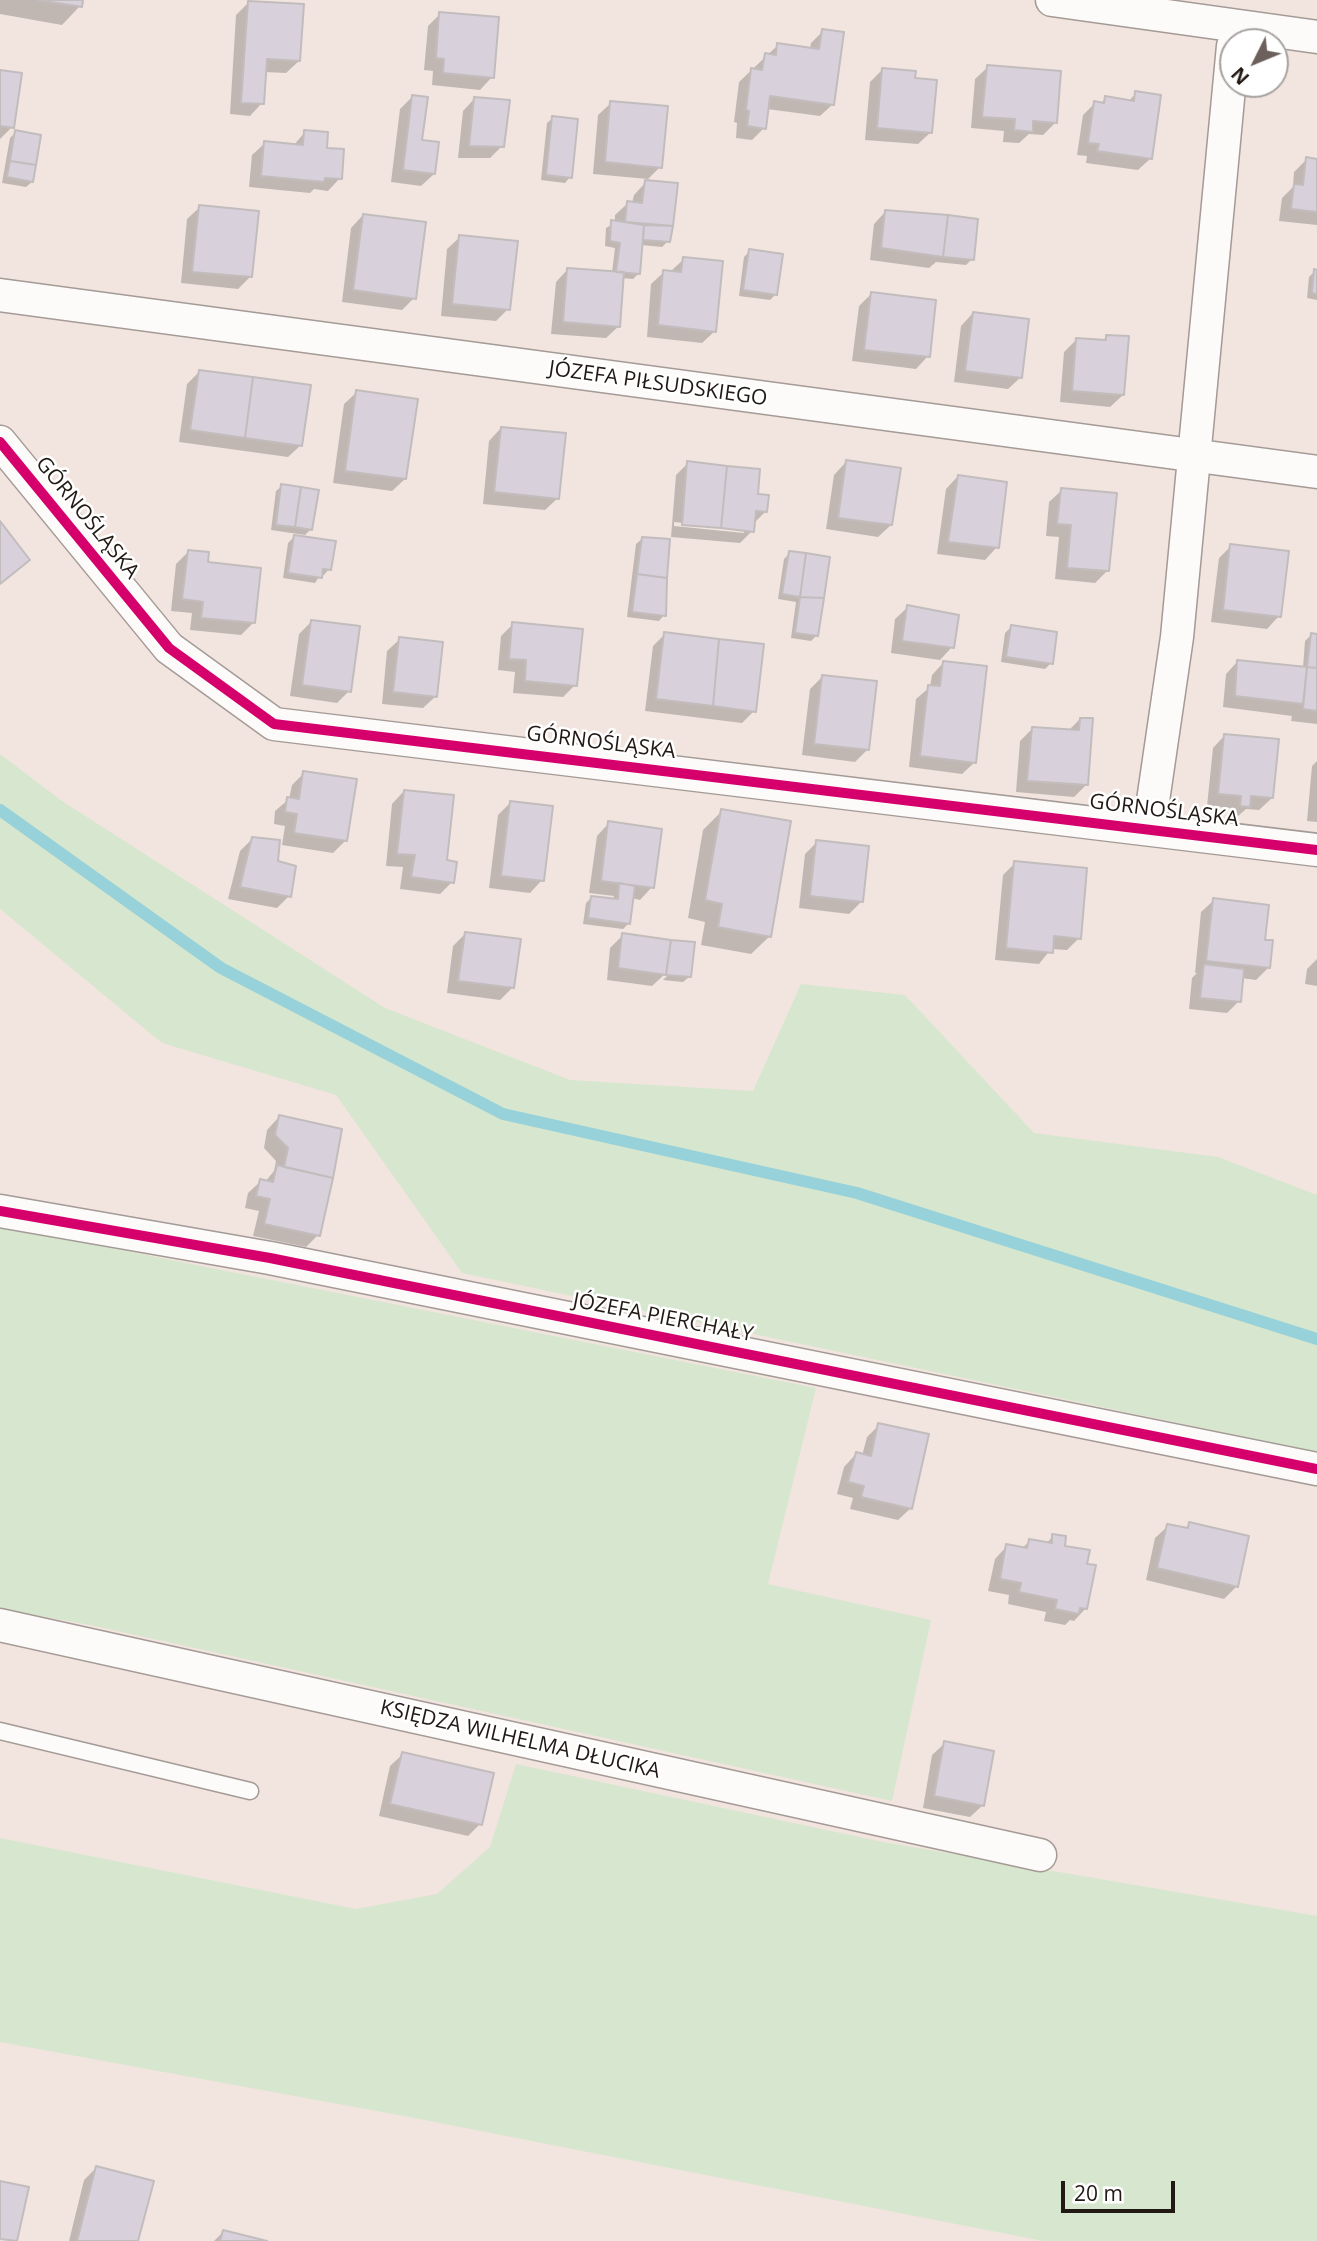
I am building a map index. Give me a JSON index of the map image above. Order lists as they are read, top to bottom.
{
  "streets": {
    "street": [
      "JÓZEFA PIŁSUDSKIEGO",
      "GÓRNOŚLĄSKA",
      "JÓZEFA PIERCHAŁY",
      "KSIĘDZA WILHELMA DŁUCIKA"
    ]
  },
  "scale_bar": "20 m",
  "north": "bottom left"
}
